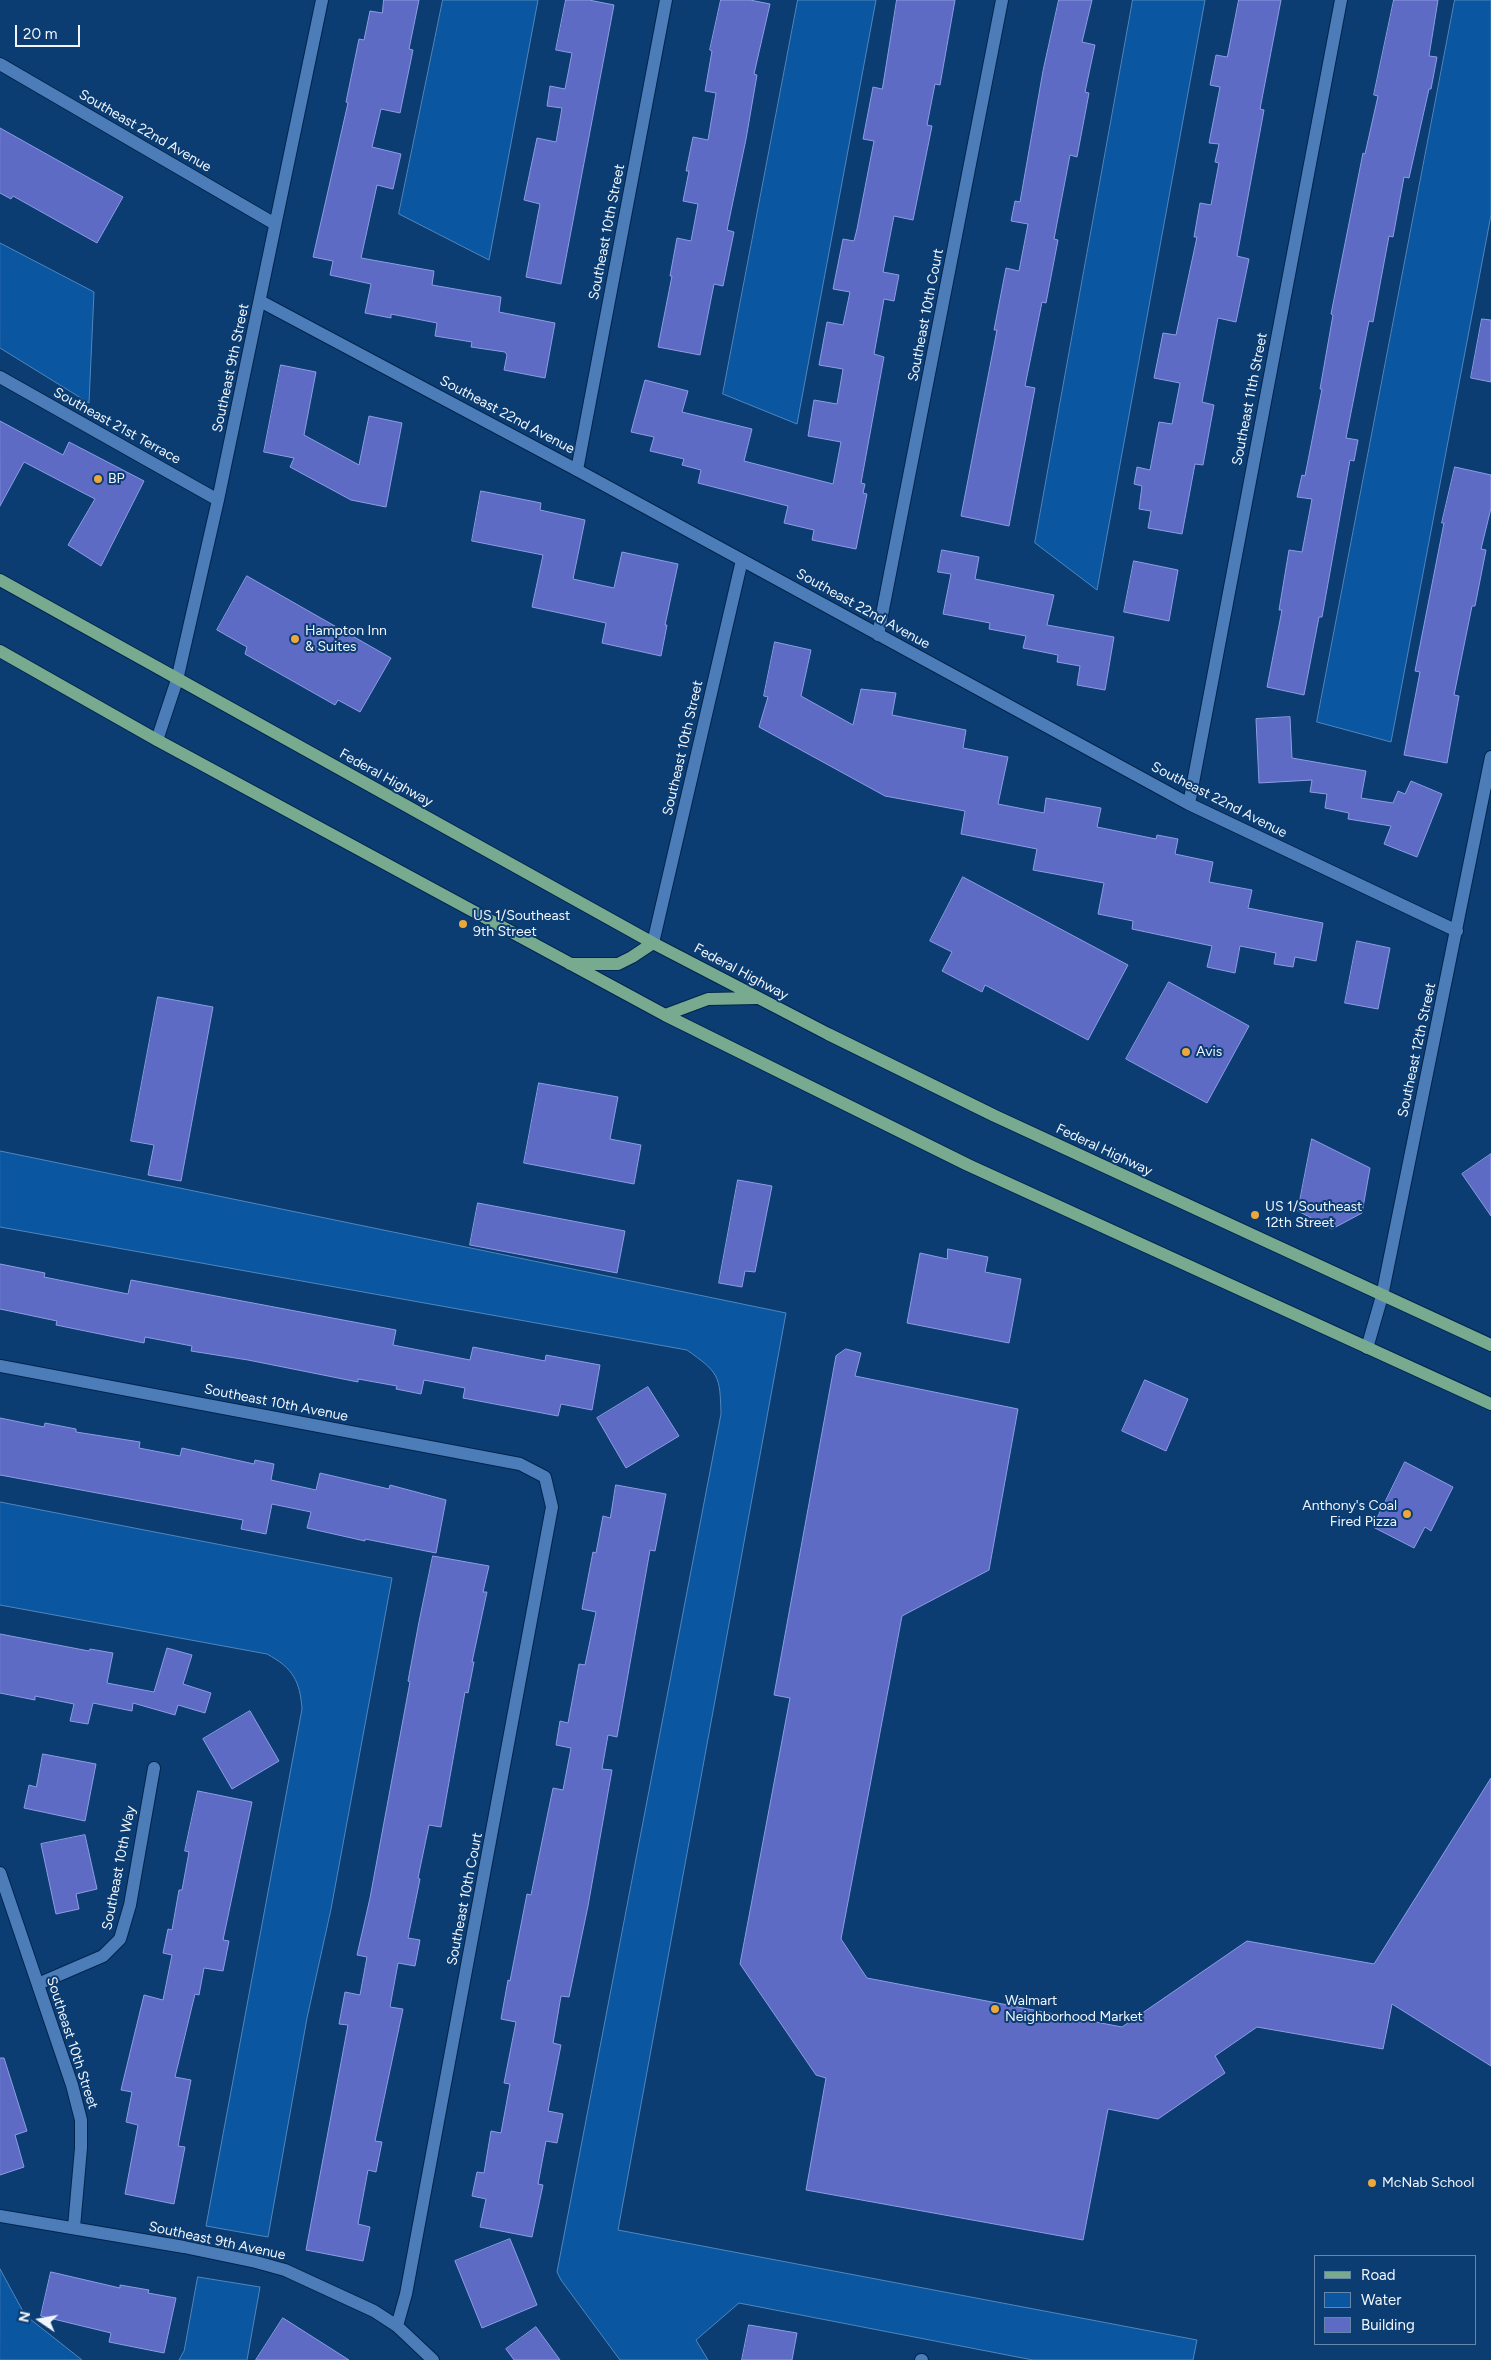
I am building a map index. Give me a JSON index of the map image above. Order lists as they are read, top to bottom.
{
  "streets": {
    "main road": ["Federal Highway"],
    "street": [
      "Southeast 22nd Avenue",
      "Southeast 10th Street",
      "Southeast 10th Court",
      "Southeast 9th Street",
      "Southeast 11th Street",
      "Southeast 21st Terrace",
      "Southeast 12th Street",
      "Southeast 10th Avenue",
      "Southeast 10th Way",
      "Southeast 9th Avenue"
    ]
  },
  "crossings": [
    ["Southeast 22nd Avenue", "Southeast 10th Street"],
    ["Southeast 22nd Avenue", "Southeast 10th Court"],
    ["Southeast 22nd Avenue", "Southeast 9th Street"],
    ["Southeast 22nd Avenue", "Southeast 11th Street"],
    ["Southeast 22nd Avenue", "Southeast 12th Street"],
    ["Southeast 10th Street", "Federal Highway"],
    ["Southeast 10th Street", "Southeast 10th Way"],
    ["Southeast 10th Street", "Southeast 9th Avenue"],
    ["Southeast 10th Court", "Southeast 10th Avenue"],
    ["Southeast 10th Court", "Southeast 9th Avenue"],
    ["Southeast 9th Street", "Southeast 21st Terrace"],
    ["Southeast 9th Street", "Federal Highway"],
    ["Federal Highway", "Southeast 12th Street"]
  ],
  "places": [
    "BP",
    "Hampton Inn & Suites",
    "US 1/Southeast 9th Street",
    "Avis",
    "US 1/Southeast 12th Street",
    "Anthony's Coal Fired Pizza",
    "Walmart Neighborhood Market",
    "McNab School"
  ],
  "legend": ["Road", "Water", "Building"],
  "scale_bar": "20 m",
  "north": "left"
}
